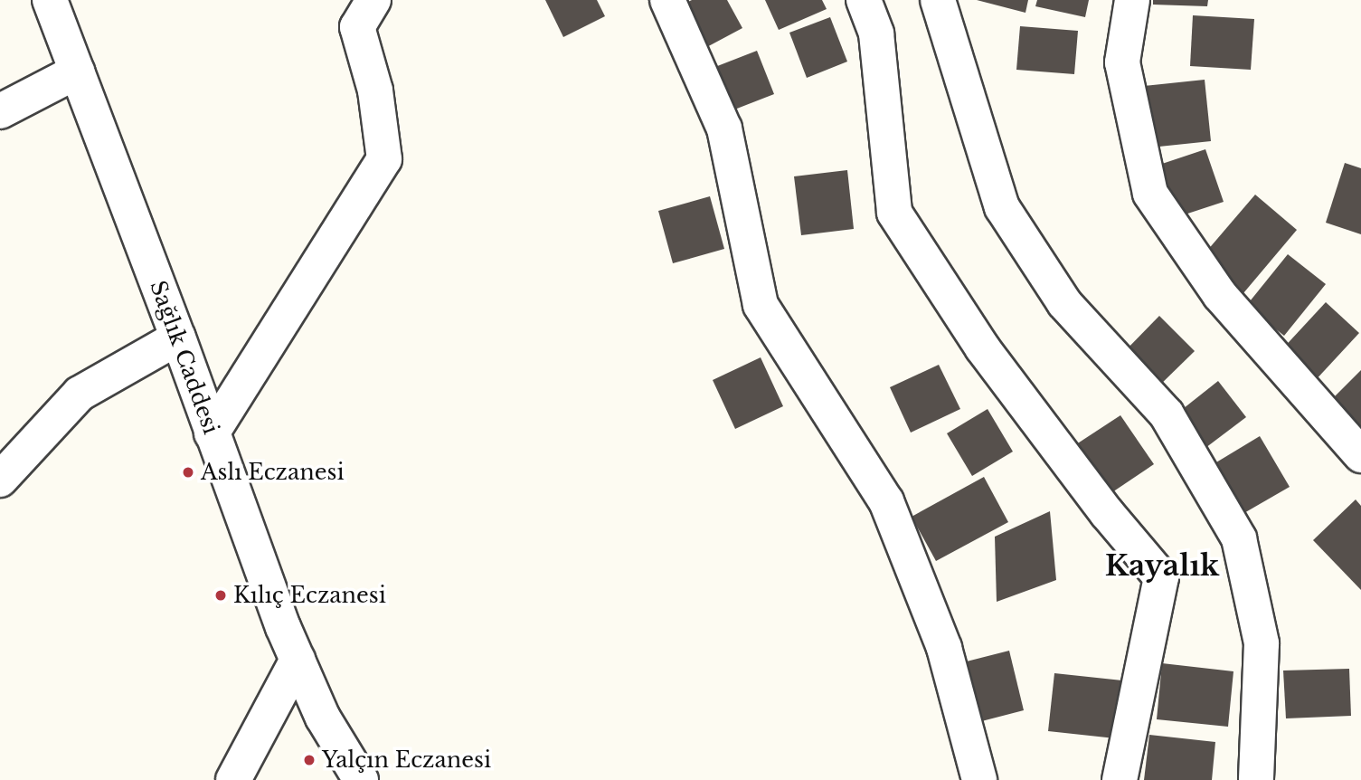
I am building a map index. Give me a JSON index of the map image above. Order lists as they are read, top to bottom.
{
  "streets": {
    "street": ["Sağlık Caddesi"]
  },
  "districts": ["Kayalık"],
  "places": ["Aslı Eczanesi", "Kılıç Eczanesi", "Yalçın Eczanesi"]
}
